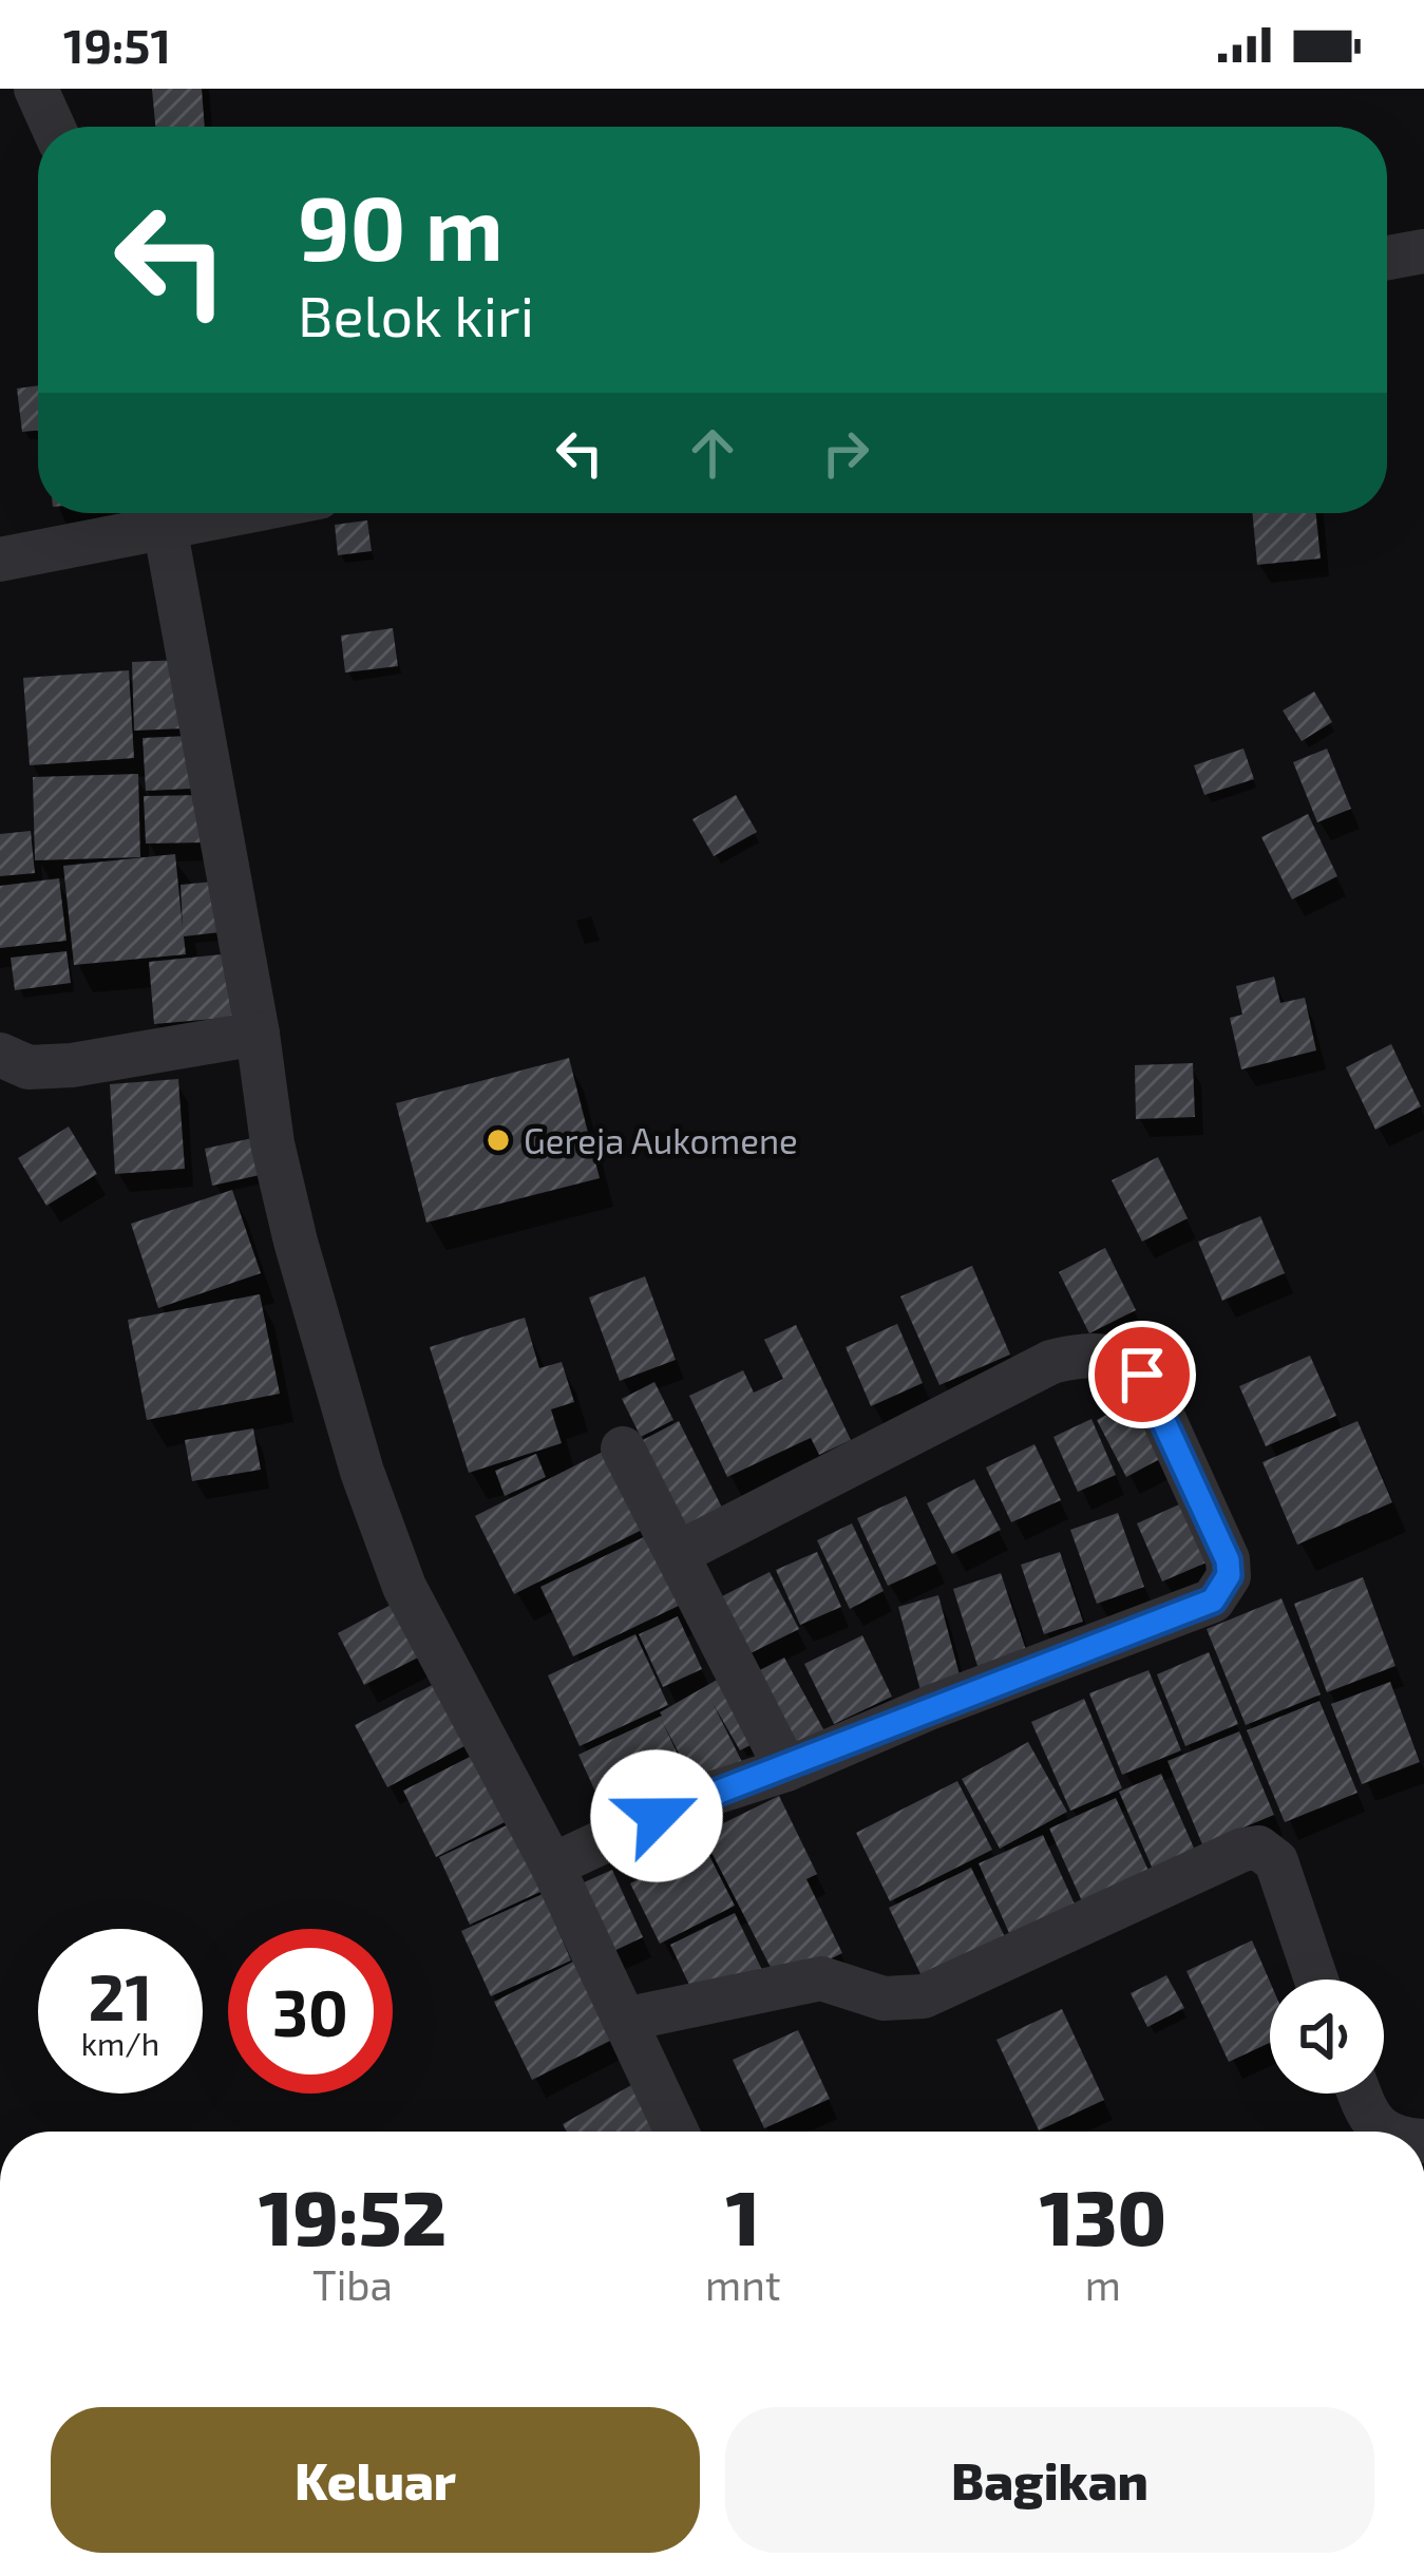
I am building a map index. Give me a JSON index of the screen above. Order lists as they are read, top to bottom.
{
  "places": ["Gereja Aukomene"],
  "page": {
    "status": "19:51",
    "turn": ["90 m", "Belok kiri"],
    "speed": "21 km/h",
    "limit": "30",
    "eta": [
      "19:52",
      "Tiba",
      "1",
      "mnt",
      "130",
      "m"
    ],
    "buttons": ["Keluar", "Bagikan"]
  }
}
